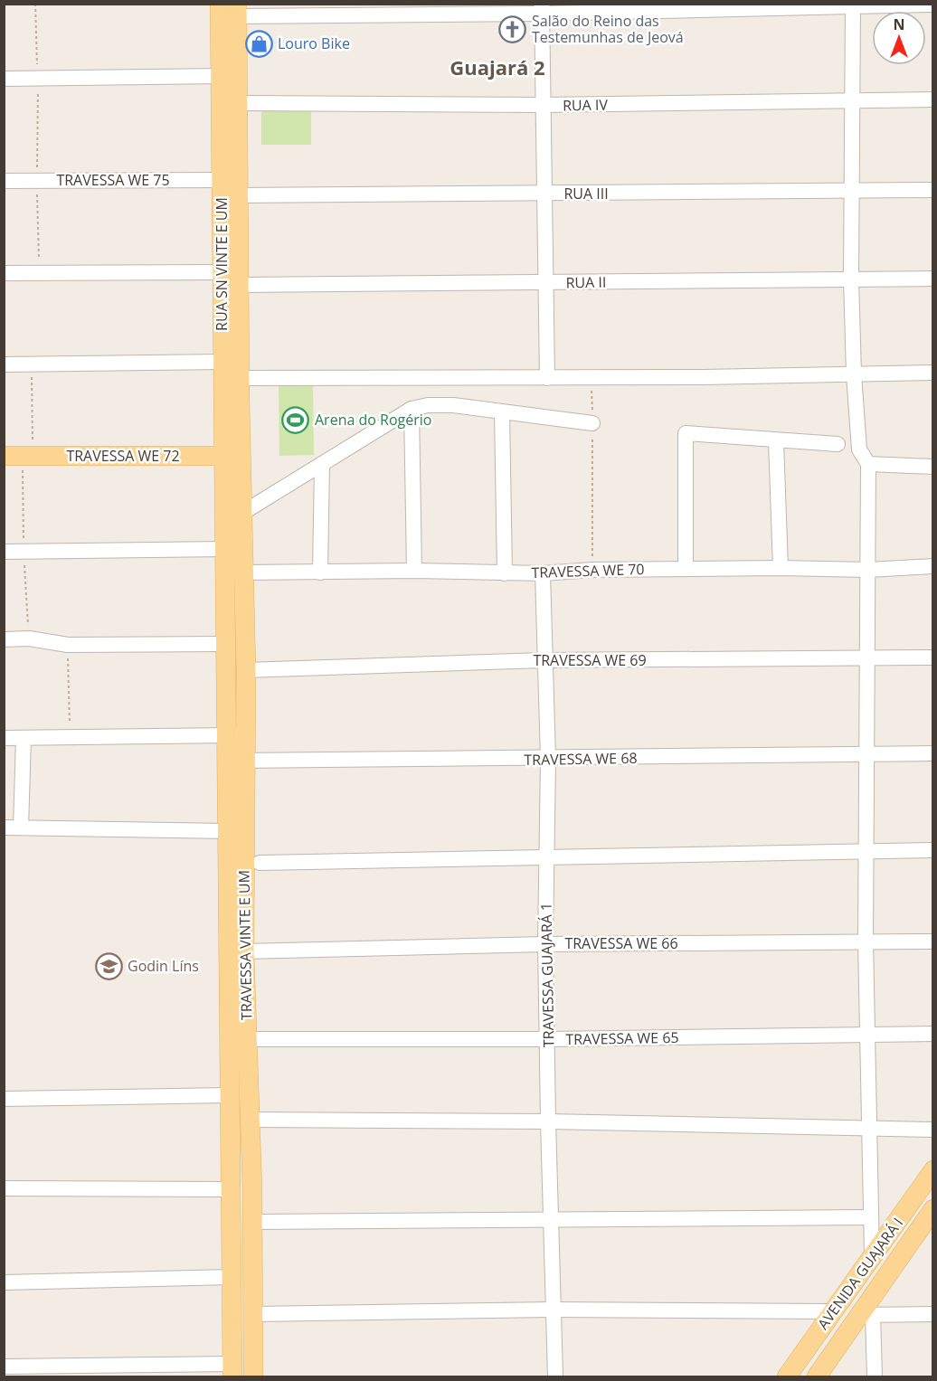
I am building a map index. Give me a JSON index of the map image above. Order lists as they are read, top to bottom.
{
  "streets": {
    "main road": [
      "RUA SN VINTE E UM",
      "TRAVESSA WE 72",
      "TRAVESSA VINTE E UM",
      "AVENIDA GUAJARÁ I"
    ],
    "street": [
      "RUA IV",
      "TRAVESSA WE 75",
      "RUA III",
      "RUA II",
      "TRAVESSA WE 70",
      "TRAVESSA WE 69",
      "TRAVESSA WE 68",
      "TRAVESSA WE 66",
      "TRAVESSA GUAJARÁ 1",
      "TRAVESSA WE 65"
    ]
  },
  "crossings": [
    ["RUA IV", "RUA SN VINTE E UM"],
    ["TRAVESSA WE 75", "RUA SN VINTE E UM"],
    ["RUA III", "RUA SN VINTE E UM"],
    ["RUA SN VINTE E UM", "RUA II"],
    ["RUA SN VINTE E UM", "TRAVESSA WE 72"],
    ["RUA SN VINTE E UM", "TRAVESSA VINTE E UM"],
    ["TRAVESSA WE 70", "TRAVESSA VINTE E UM"],
    ["TRAVESSA WE 70", "TRAVESSA GUAJARÁ 1"],
    ["TRAVESSA WE 69", "TRAVESSA VINTE E UM"],
    ["TRAVESSA WE 69", "TRAVESSA GUAJARÁ 1"],
    ["TRAVESSA WE 68", "TRAVESSA VINTE E UM"],
    ["TRAVESSA WE 68", "TRAVESSA GUAJARÁ 1"],
    ["TRAVESSA WE 66", "TRAVESSA VINTE E UM"],
    ["TRAVESSA WE 66", "TRAVESSA GUAJARÁ 1"],
    ["TRAVESSA VINTE E UM", "TRAVESSA WE 65"],
    ["TRAVESSA GUAJARÁ 1", "TRAVESSA WE 65"]
  ],
  "districts": ["Guajará 2"],
  "places": {
    "church": ["Salão do Reino das Testemunhas de Jeová"],
    "shop": ["Louro Bike"],
    "sports": ["Arena do Rogério"],
    "school or university": ["Godin Líns"]
  },
  "north": "top"
}
